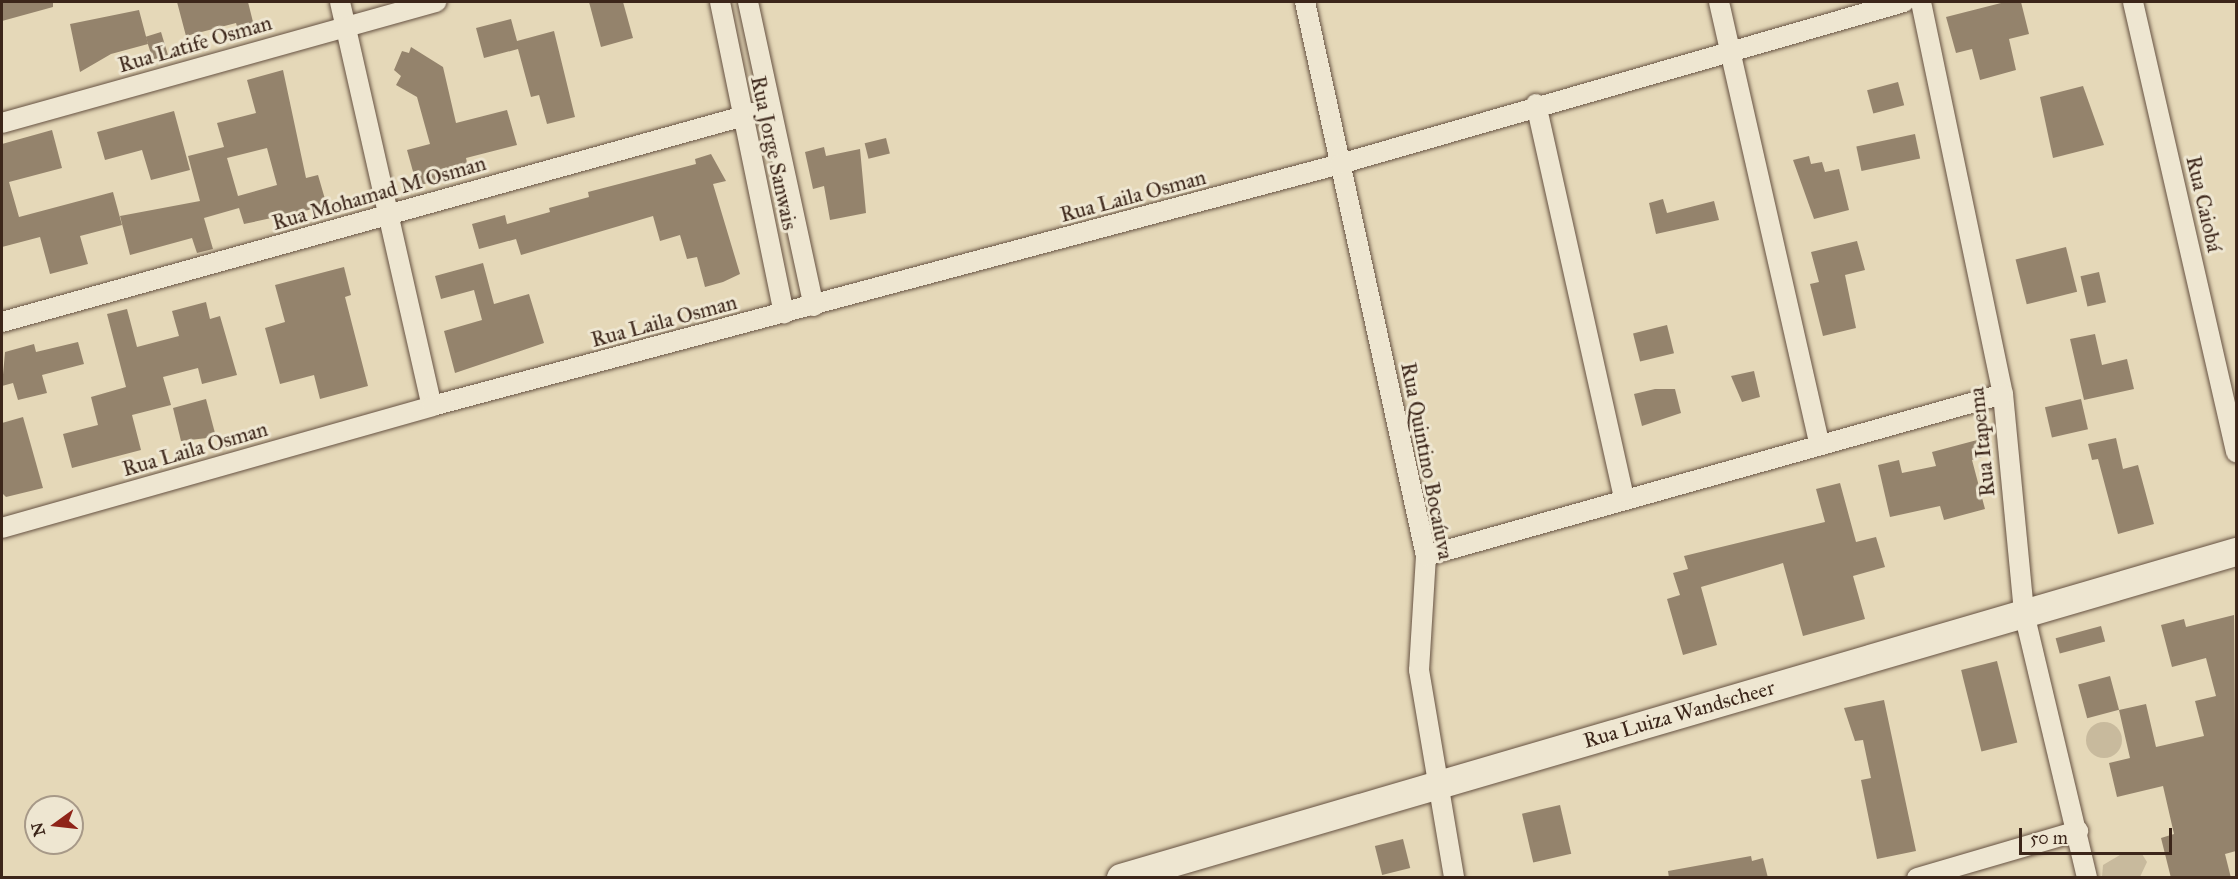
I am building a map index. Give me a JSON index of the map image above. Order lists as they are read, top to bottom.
{
  "streets": {
    "main road": ["Rua Luiza Wandscheer"],
    "street": [
      "Rua Latife Osman",
      "Rua Jorge Sanwais",
      "Rua Mohamad M Osman",
      "Rua Laila Osman",
      "Rua Caiobá",
      "Rua Itapema",
      "Rua Quintino Bocaíuva"
    ]
  },
  "crossings": [
    ["Rua Jorge Sanwais", "Rua Mohamad M Osman"],
    ["Rua Jorge Sanwais", "Rua Laila Osman"],
    ["Rua Laila Osman", "Rua Quintino Bocaíuva"],
    ["Rua Itapema", "Rua Luiza Wandscheer"],
    ["Rua Quintino Bocaíuva", "Rua Luiza Wandscheer"]
  ],
  "scale_bar": "50 m",
  "north": "left"
}
